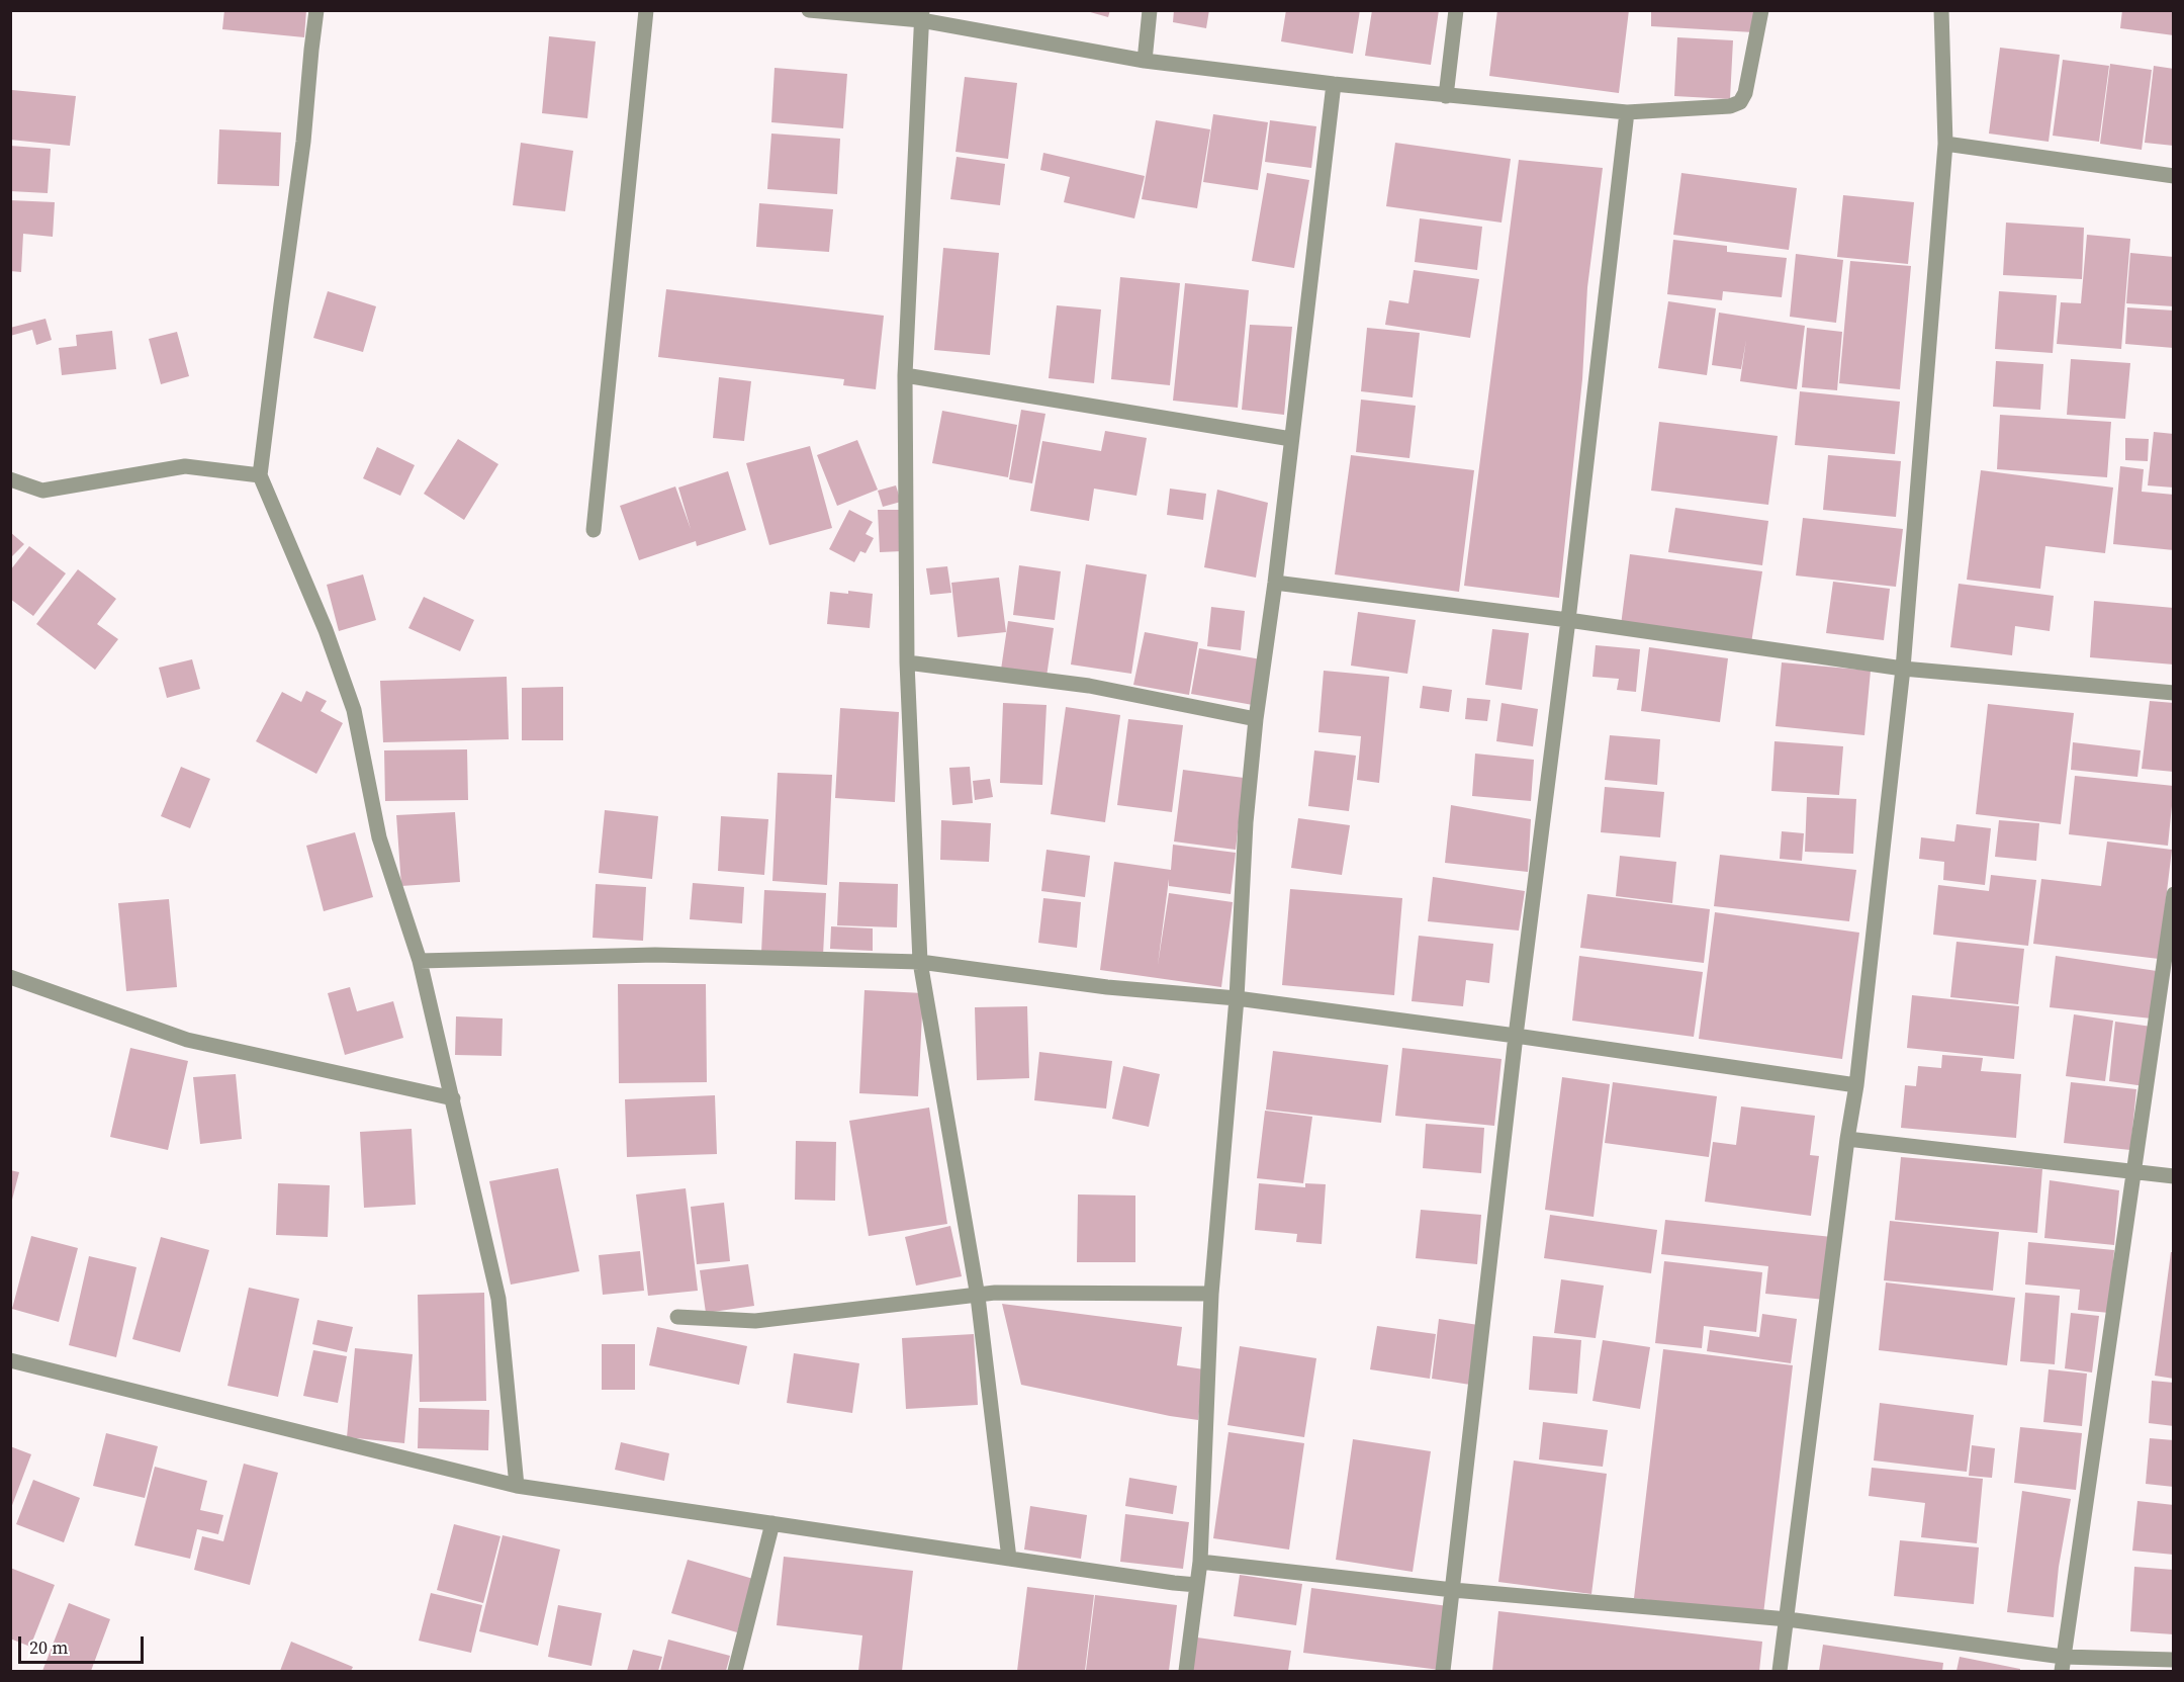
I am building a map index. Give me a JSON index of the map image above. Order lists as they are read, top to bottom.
{
  "scale_bar": "20 m"
}
